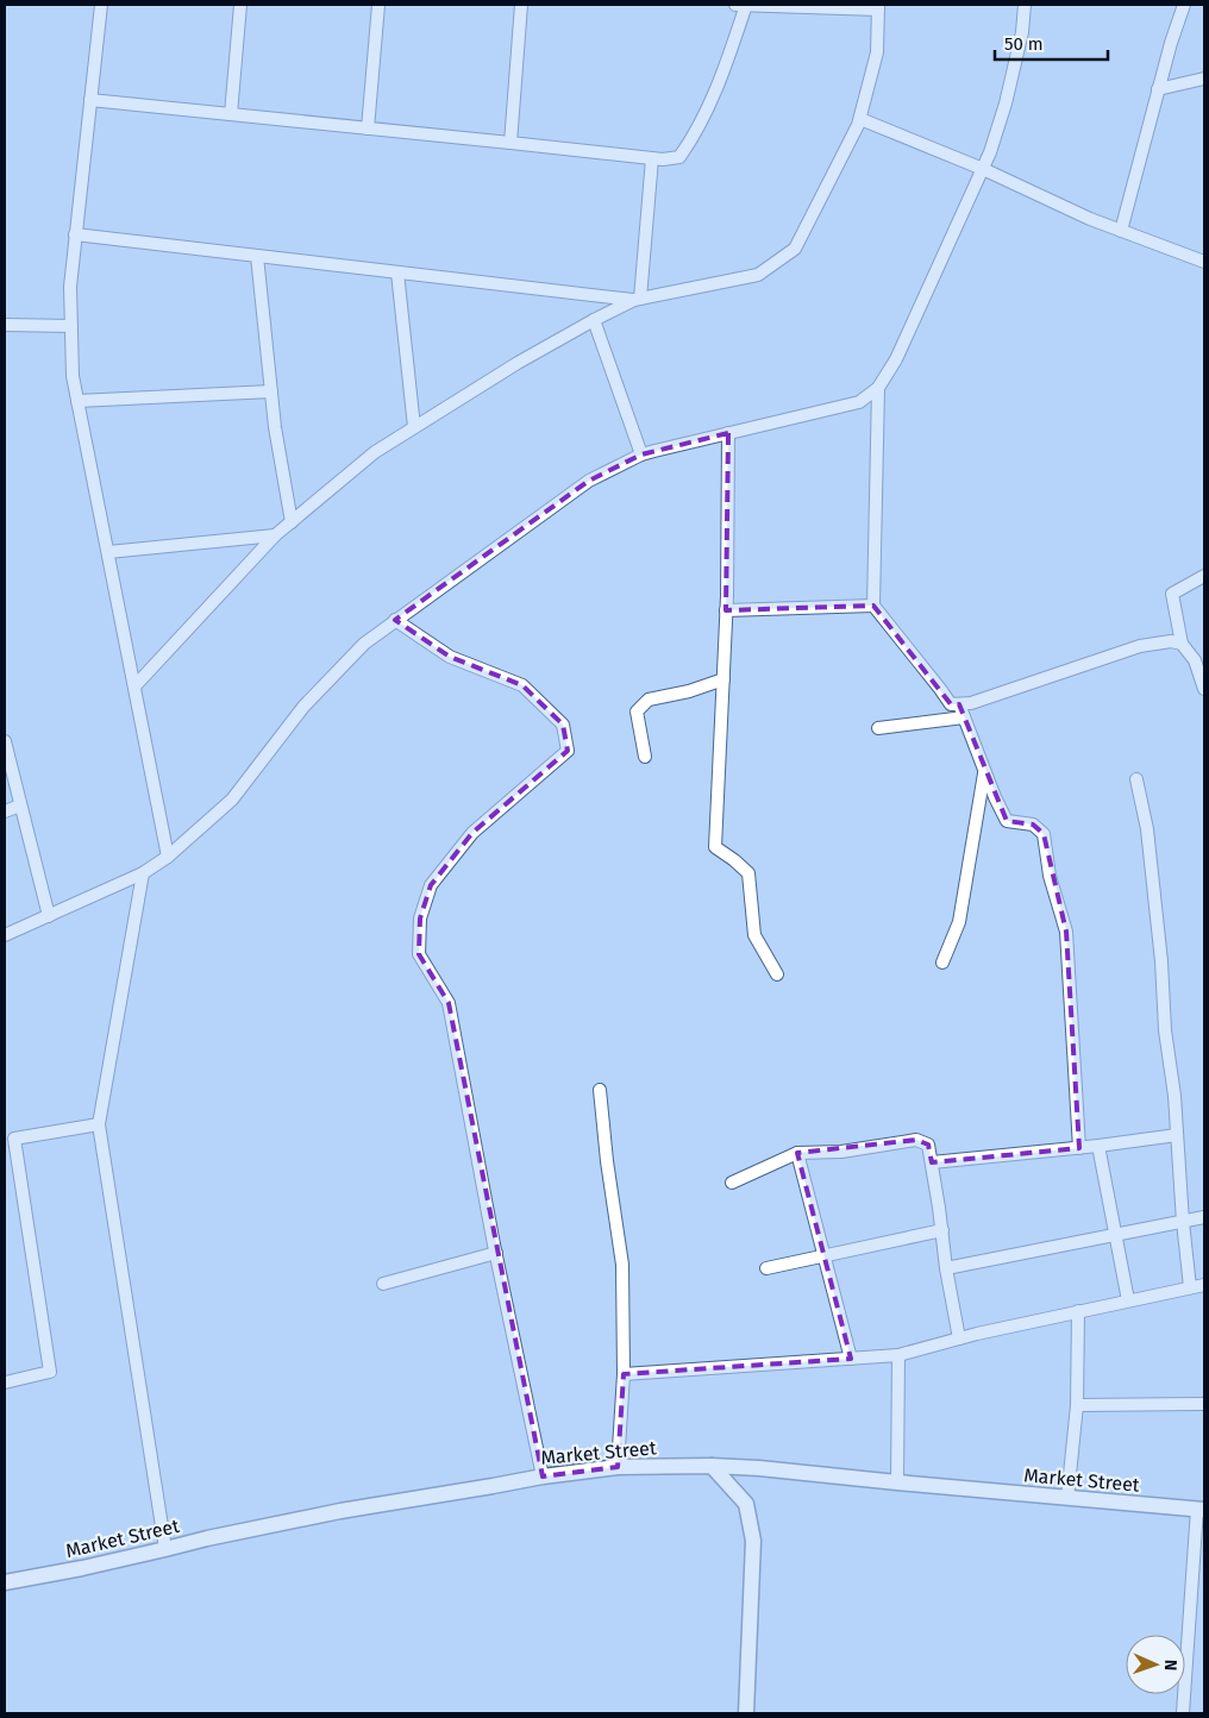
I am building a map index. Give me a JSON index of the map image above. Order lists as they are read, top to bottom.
{
  "streets": {
    "street": ["Market Street"]
  },
  "scale_bar": "50 m",
  "north": "right"
}
